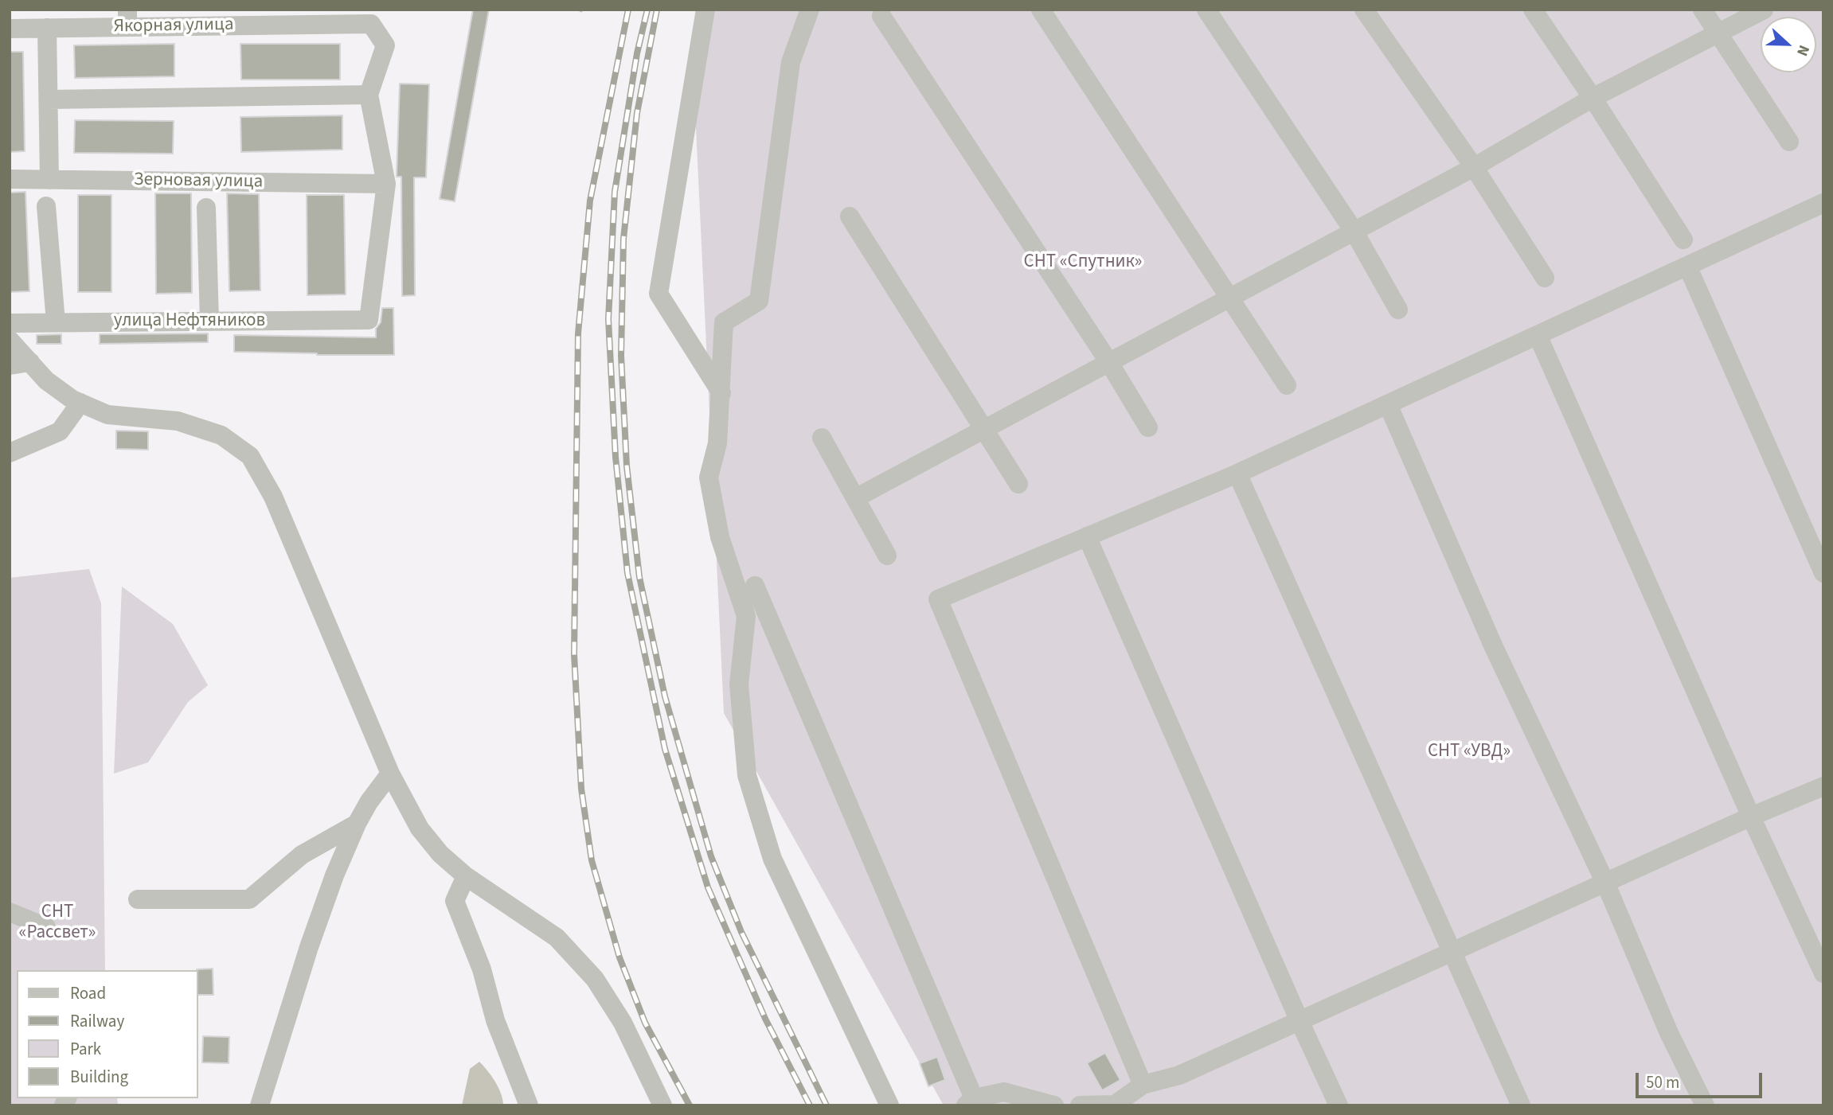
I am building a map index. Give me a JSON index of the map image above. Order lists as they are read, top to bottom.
{
  "streets": {
    "street": ["Якорная улица", "Зерновая улица", "улица Нефтяников"]
  },
  "crossings": [
    ["Зерновая улица", "улица Нефтяников"]
  ],
  "parks": ["СНТ «Спутник»", "СНТ «УВД»", "СНТ «Рассвет»"],
  "legend": [
    "Road",
    "Railway",
    "Park",
    "Building"
  ],
  "scale_bar": "50 m",
  "north": "right"
}
